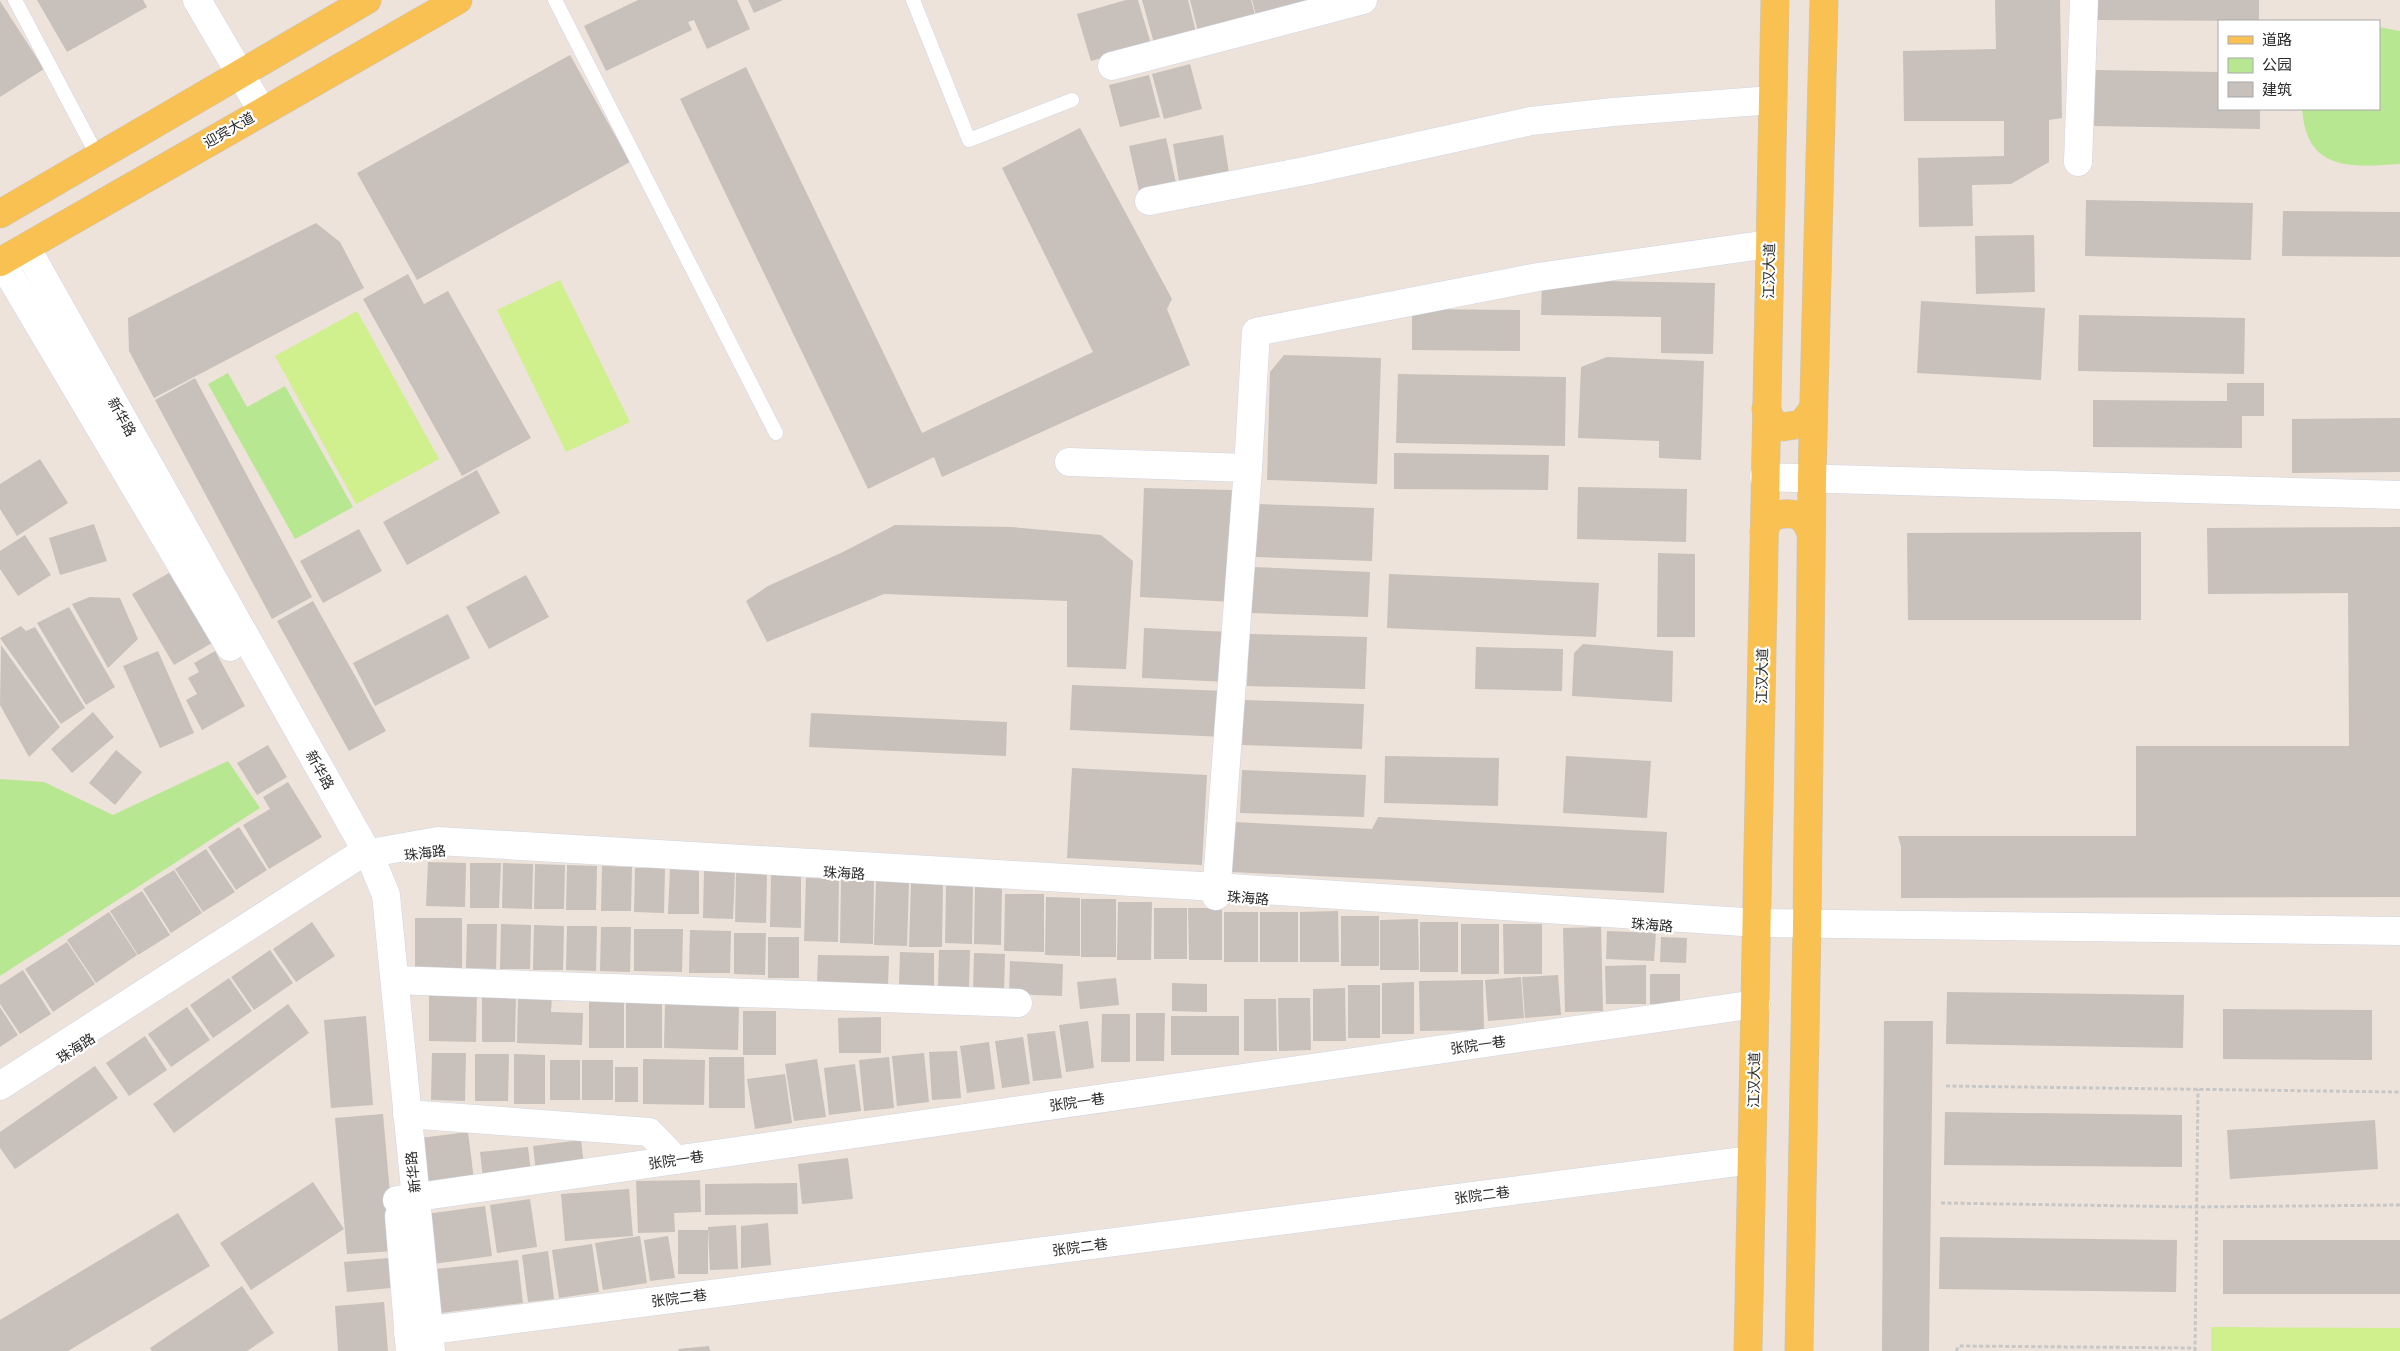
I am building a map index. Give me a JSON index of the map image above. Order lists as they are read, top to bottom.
{
  "streets": {
    "main road": ["迎宾大道", "江汉大道"],
    "street": [
      "新华路",
      "珠海路",
      "张院一巷",
      "张院二巷"
    ]
  },
  "crossings": [
    ["迎宾大道", "新华路"],
    ["江汉大道", "珠海路"],
    ["江汉大道", "张院一巷"],
    ["江汉大道", "张院二巷"],
    ["新华路", "珠海路"],
    ["新华路", "张院一巷"],
    ["新华路", "张院二巷"]
  ],
  "legend": ["道路", "公园", "建筑"]
}
